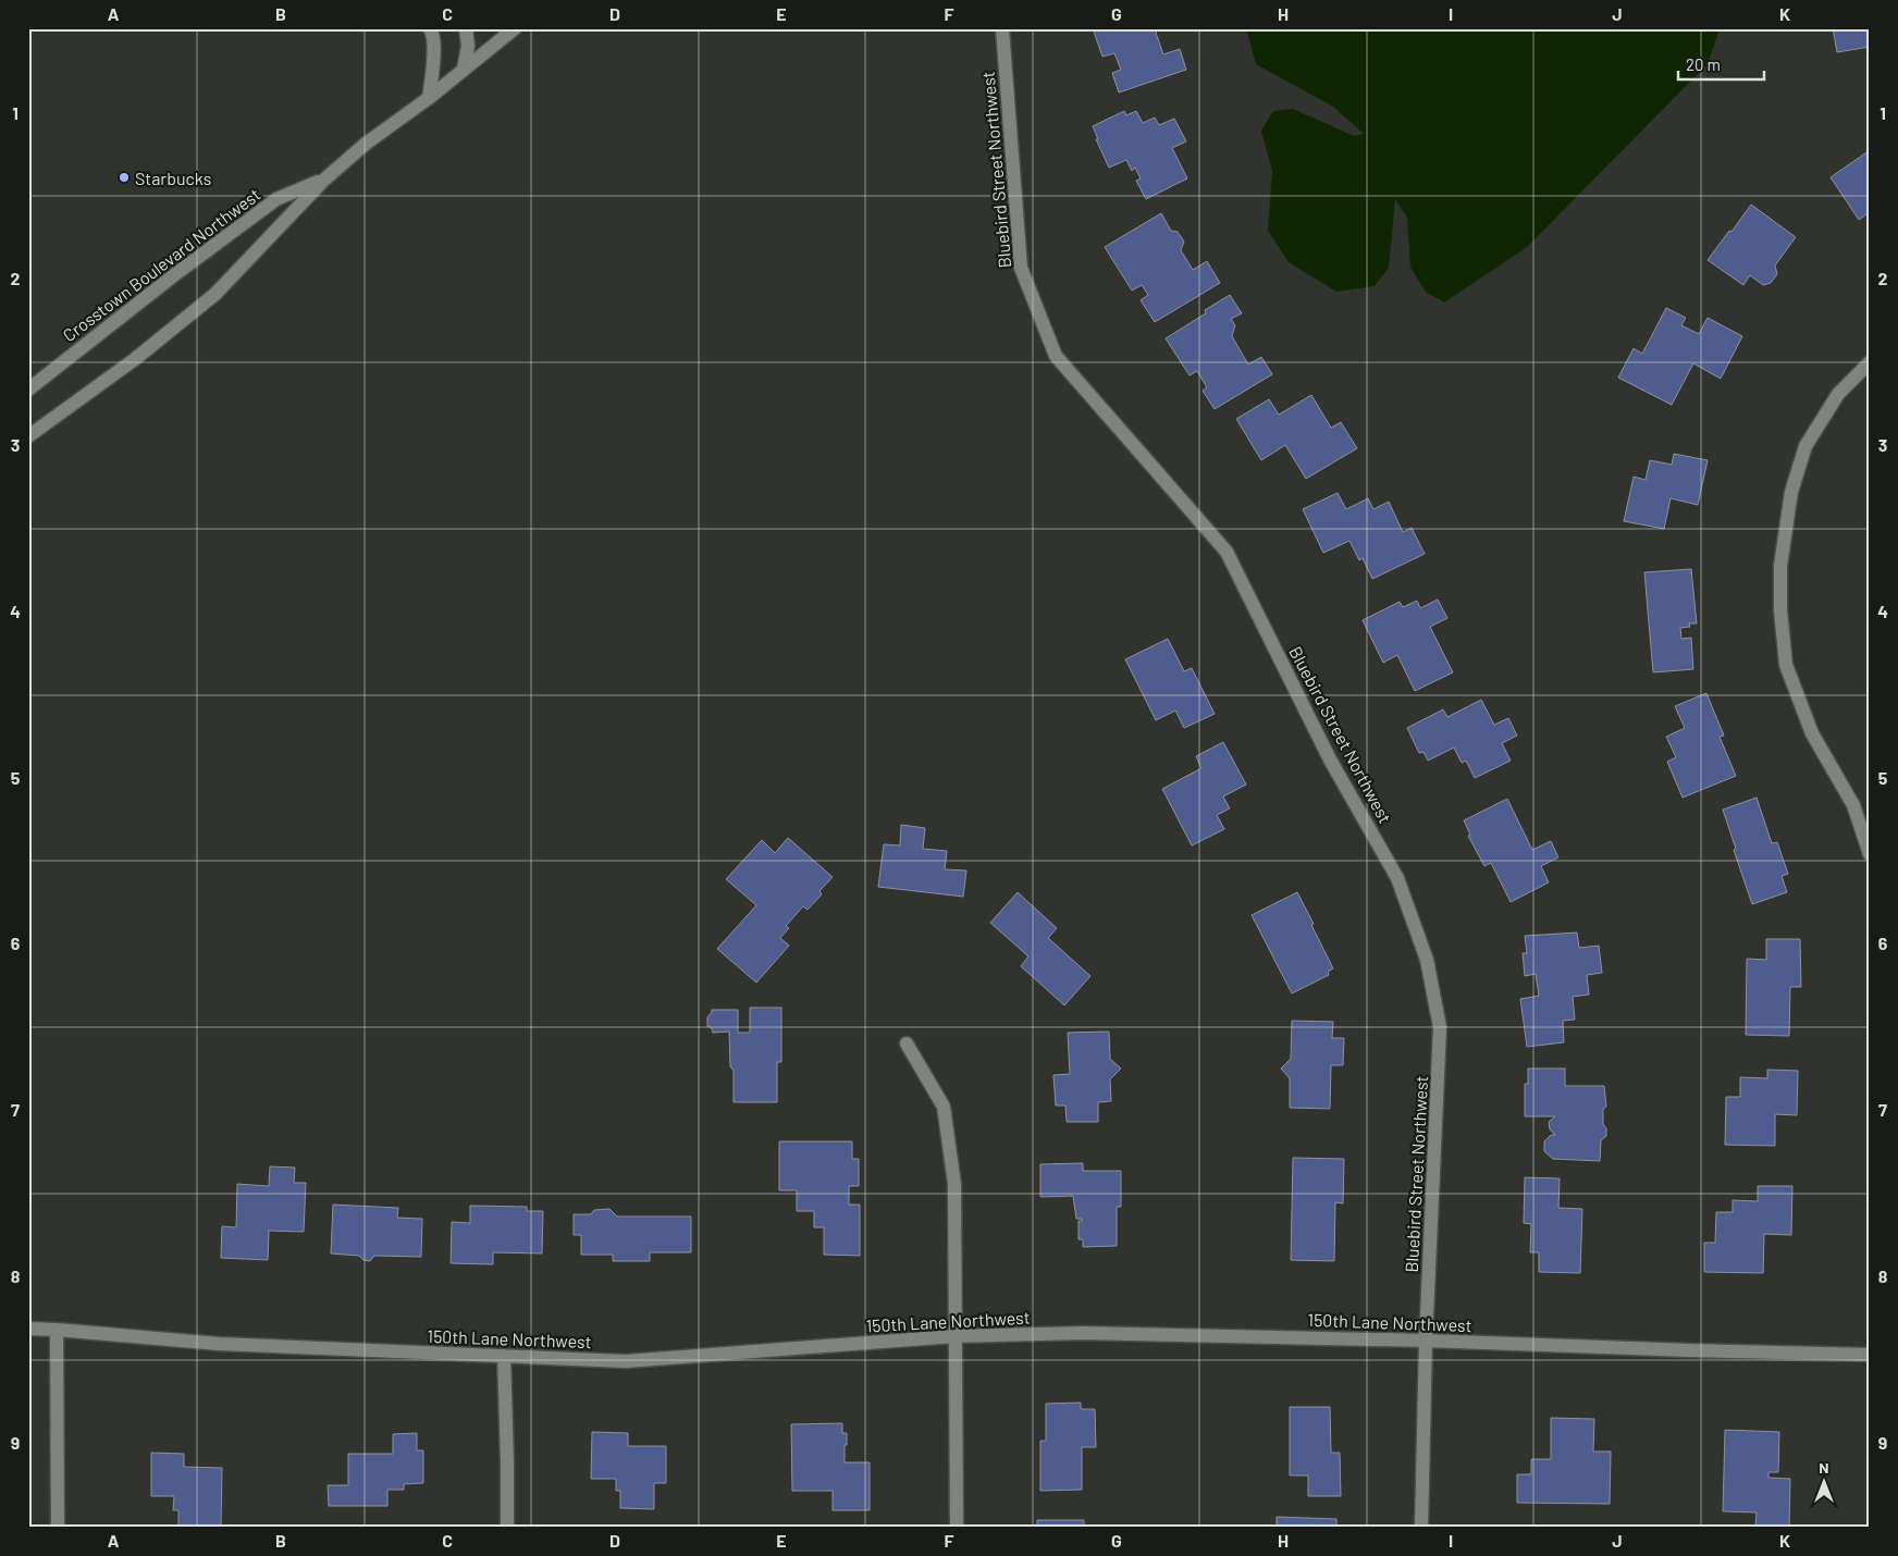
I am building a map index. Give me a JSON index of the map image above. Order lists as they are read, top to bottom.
{
  "streets": {
    "street": ["Bluebird Street Northwest", "Crosstown Boulevard Northwest", "150th Lane Northwest"]
  },
  "crossings": [
    ["Bluebird Street Northwest", "150th Lane Northwest"]
  ],
  "places": ["Starbucks"],
  "scale_bar": "20 m",
  "north": "top",
  "grid": {
    "columns": [
      "A",
      "B",
      "C",
      "D",
      "E",
      "F",
      "G",
      "H",
      "I",
      "J",
      "K"
    ],
    "rows": [
      "1",
      "2",
      "3",
      "4",
      "5",
      "6",
      "7",
      "8",
      "9"
    ]
  }
}
